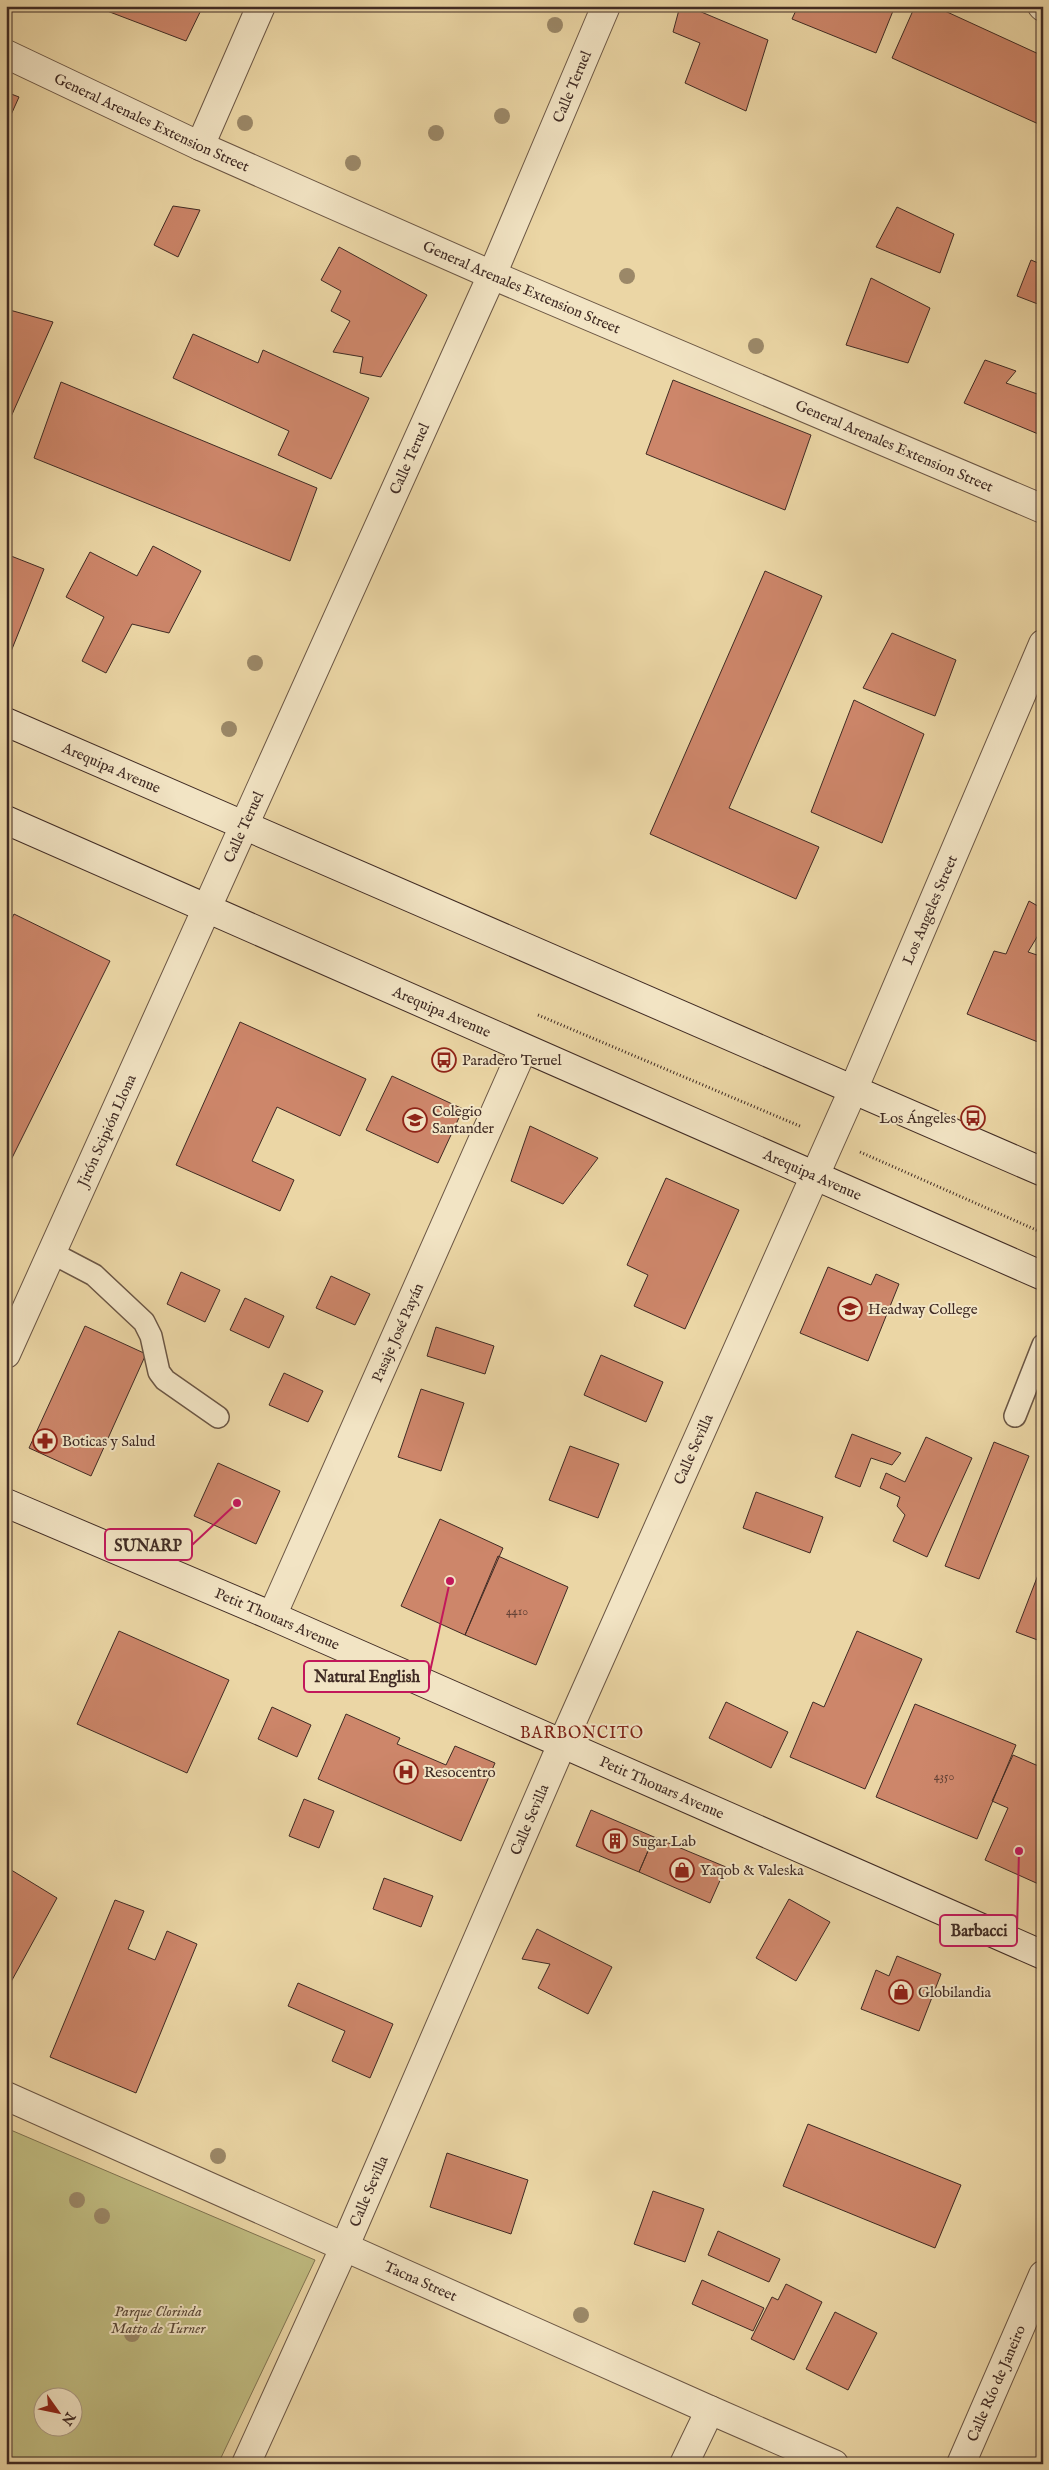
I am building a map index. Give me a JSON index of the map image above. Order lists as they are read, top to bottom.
{
  "streets": {
    "street": [
      "Calle Teruel",
      "General Arenales Extension Street",
      "Arequipa Avenue",
      "Los Angeles Street",
      "Jirón Scipión Llona",
      "Pasaje José Payán",
      "Calle Sevilla",
      "Petit Thouars Avenue",
      "Tacna Street",
      "Calle Río de Janeiro"
    ]
  },
  "crossings": [
    ["Calle Teruel", "General Arenales Extension Street"],
    ["Calle Teruel", "Arequipa Avenue"],
    ["Calle Teruel", "Jirón Scipión Llona"],
    ["Arequipa Avenue", "Los Angeles Street"],
    ["Arequipa Avenue", "Jirón Scipión Llona"],
    ["Arequipa Avenue", "Pasaje José Payán"],
    ["Arequipa Avenue", "Calle Sevilla"],
    ["Los Angeles Street", "Calle Sevilla"],
    ["Pasaje José Payán", "Petit Thouars Avenue"],
    ["Calle Sevilla", "Petit Thouars Avenue"],
    ["Calle Sevilla", "Tacna Street"]
  ],
  "districts": ["BARBONCITO"],
  "parks": ["Parque Clorinda Matto de Turner"],
  "places": {
    "bus stop": ["Paradero Teruel", "Los Ángeles"],
    "school or university": ["Colegio Santander", "Headway College"],
    "pharmacy": ["Boticas y Salud"],
    "other": ["SUNARP", "Natural English", "Barbacci"],
    "hospital": ["Resocentro"],
    "building": ["Sugar Lab"],
    "shop": ["Yaqob & Valeska", "Globilandia"]
  },
  "house_numbers": ["4410", "4350"],
  "north": "bottom right"
}
